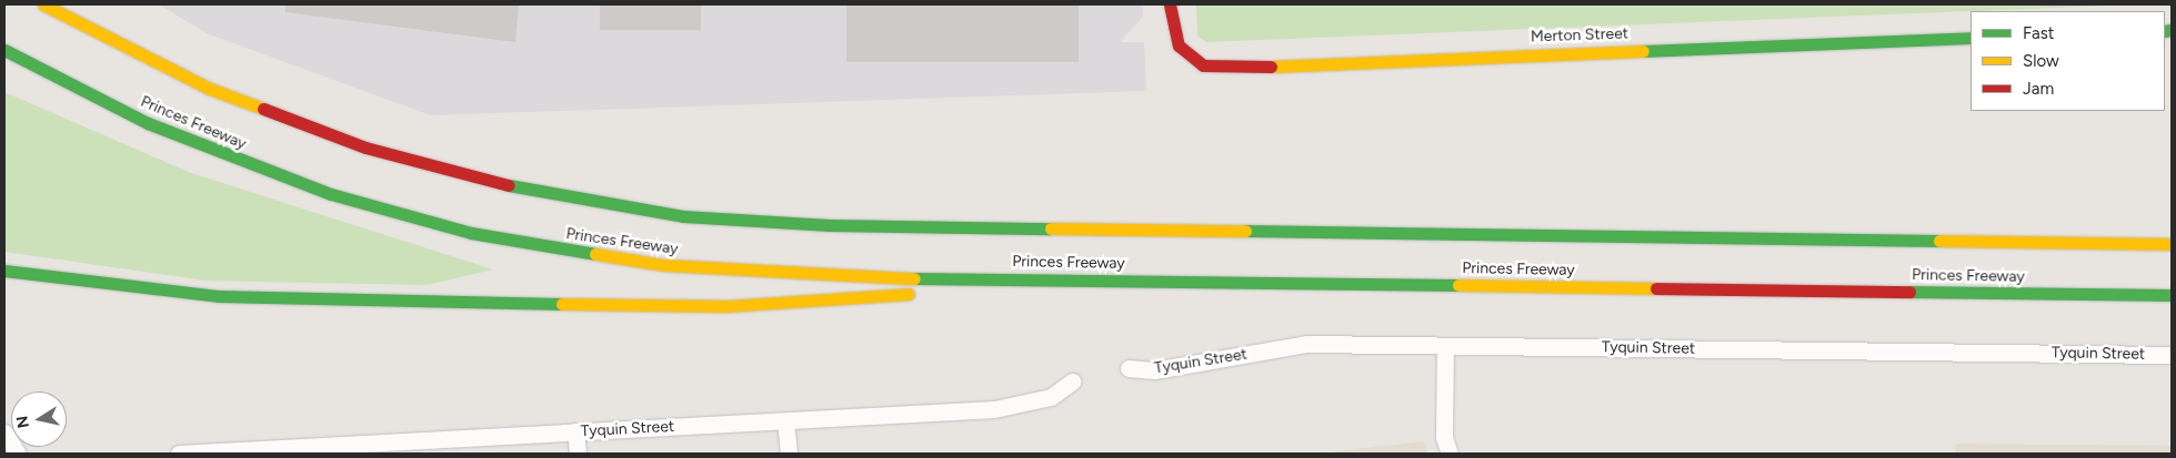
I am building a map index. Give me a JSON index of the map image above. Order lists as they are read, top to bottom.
{
  "streets": {
    "main road": ["Merton Street", "Princes Freeway"],
    "street": ["Tyquin Street"]
  },
  "legend": ["Fast", "Slow", "Jam"],
  "north": "left"
}
